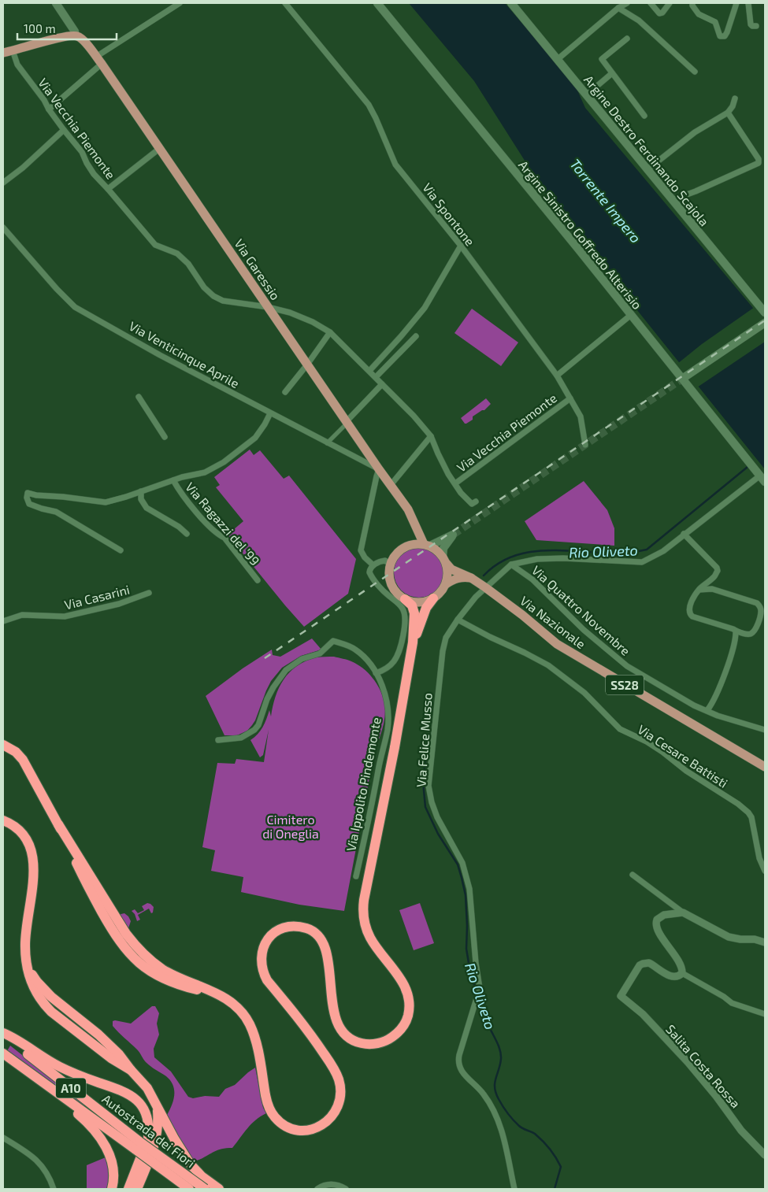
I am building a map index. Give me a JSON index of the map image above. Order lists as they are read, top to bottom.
{
  "streets": {
    "highway": ["A10", "Autostrada dei Fiori"],
    "main road": [
      "Argine Destro Ferdinando Scajola",
      "Argine Sinistro Goffredo Alterisio",
      "Via Garessio",
      "Via Nazionale",
      "SS28"
    ],
    "street": [
      "Via Vecchia Piemonte",
      "Via Spontone",
      "Via Venticinque Aprile",
      "Via Ragazzi del '99",
      "Via Casarini",
      "Via Quattro Novembre",
      "Via Felice Musso",
      "Via Cesare Battisti",
      "Via Ippolito Pindemonte",
      "Salita Costa Rossa"
    ]
  },
  "crossings": [
    ["Via Vecchia Piemonte", "Via Spontone"],
    ["Via Vecchia Piemonte", "Via Garessio"],
    ["Via Garessio", "Via Venticinque Aprile"],
    ["Via Garessio", "Via Nazionale"],
    ["Via Quattro Novembre", "Via Felice Musso"],
    ["Via Nazionale", "Via Felice Musso"],
    ["Via Felice Musso", "Via Cesare Battisti"]
  ],
  "water": ["Torrente Impero", "Rio Oliveto"],
  "parks": ["Cimitero di Oneglia"],
  "scale_bar": "100 m"
}
